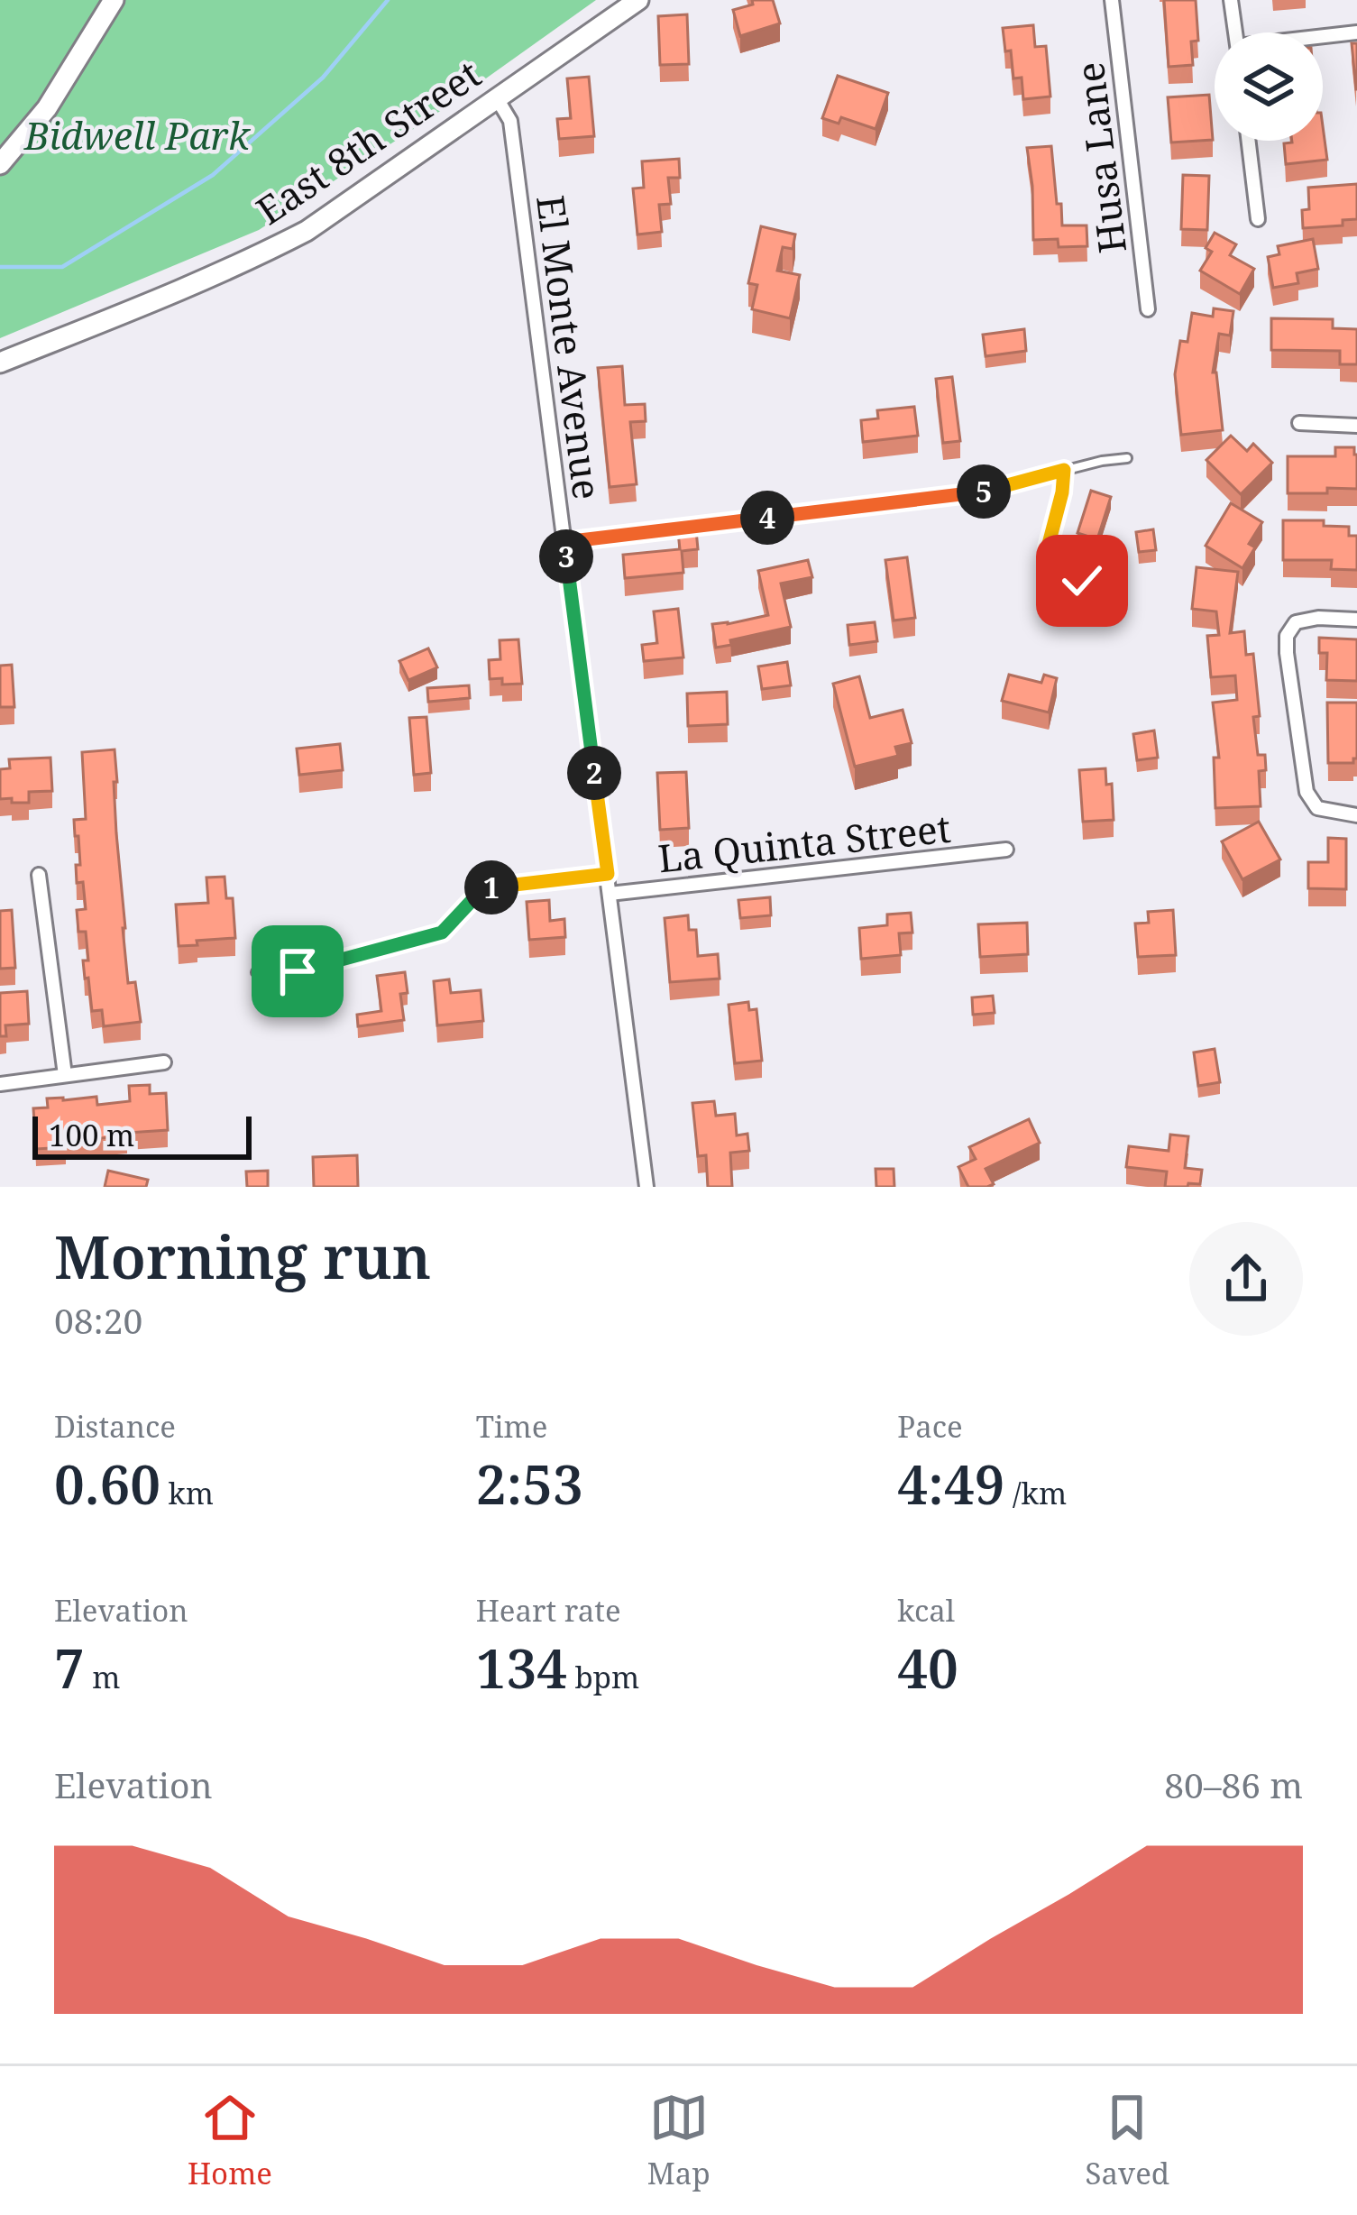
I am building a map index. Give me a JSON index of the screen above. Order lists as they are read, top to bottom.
{
  "streets": {
    "street": [
      "East 8th Street",
      "Husa Lane",
      "El Monte Avenue",
      "La Quinta Street"
    ]
  },
  "crossings": [
    ["East 8th Street", "El Monte Avenue"],
    ["El Monte Avenue", "La Quinta Street"]
  ],
  "parks": ["Bidwell Park"],
  "scale_bar": "100 m",
  "page": {
    "pins": [
      "5",
      "4",
      "3",
      "2",
      "1"
    ],
    "scale": "100 m",
    "heading": ["Morning run", "08:20"],
    "stats": [
      ["Distance", "0.60 km"],
      ["Time", "2:53"],
      ["Pace", "4:49 /km"],
      ["Elevation", "7 m"],
      ["Heart rate", "134 bpm"],
      ["kcal", "40"]
    ],
    "chart": ["Elevation", "80–86 m"],
    "tabs": ["Home", "Map", "Saved"]
  }
}
